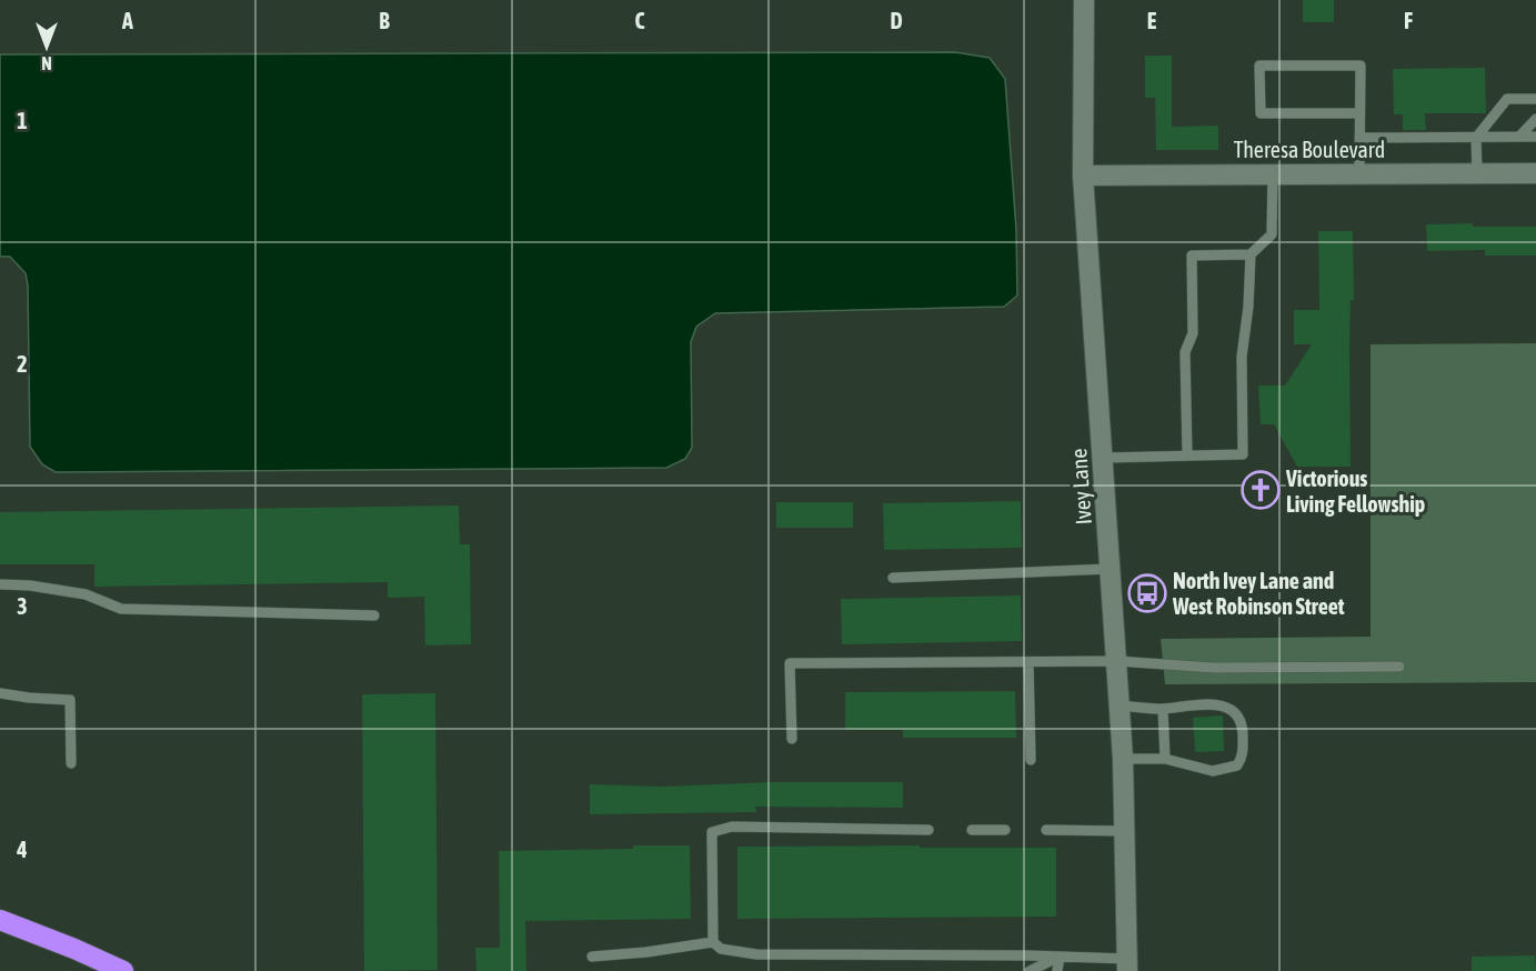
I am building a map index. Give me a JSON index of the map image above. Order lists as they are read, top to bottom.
{
  "streets": {
    "street": ["Theresa Boulevard", "Ivey Lane"]
  },
  "crossings": [
    ["Theresa Boulevard", "Ivey Lane"]
  ],
  "places": {
    "church": ["Victorious Living Fellowship"],
    "bus stop": ["North Ivey Lane and West Robinson Street"]
  },
  "north": "bottom",
  "grid": {
    "columns": [
      "A",
      "B",
      "C",
      "D",
      "E",
      "F"
    ],
    "rows": [
      "1",
      "2",
      "3",
      "4"
    ]
  }
}
